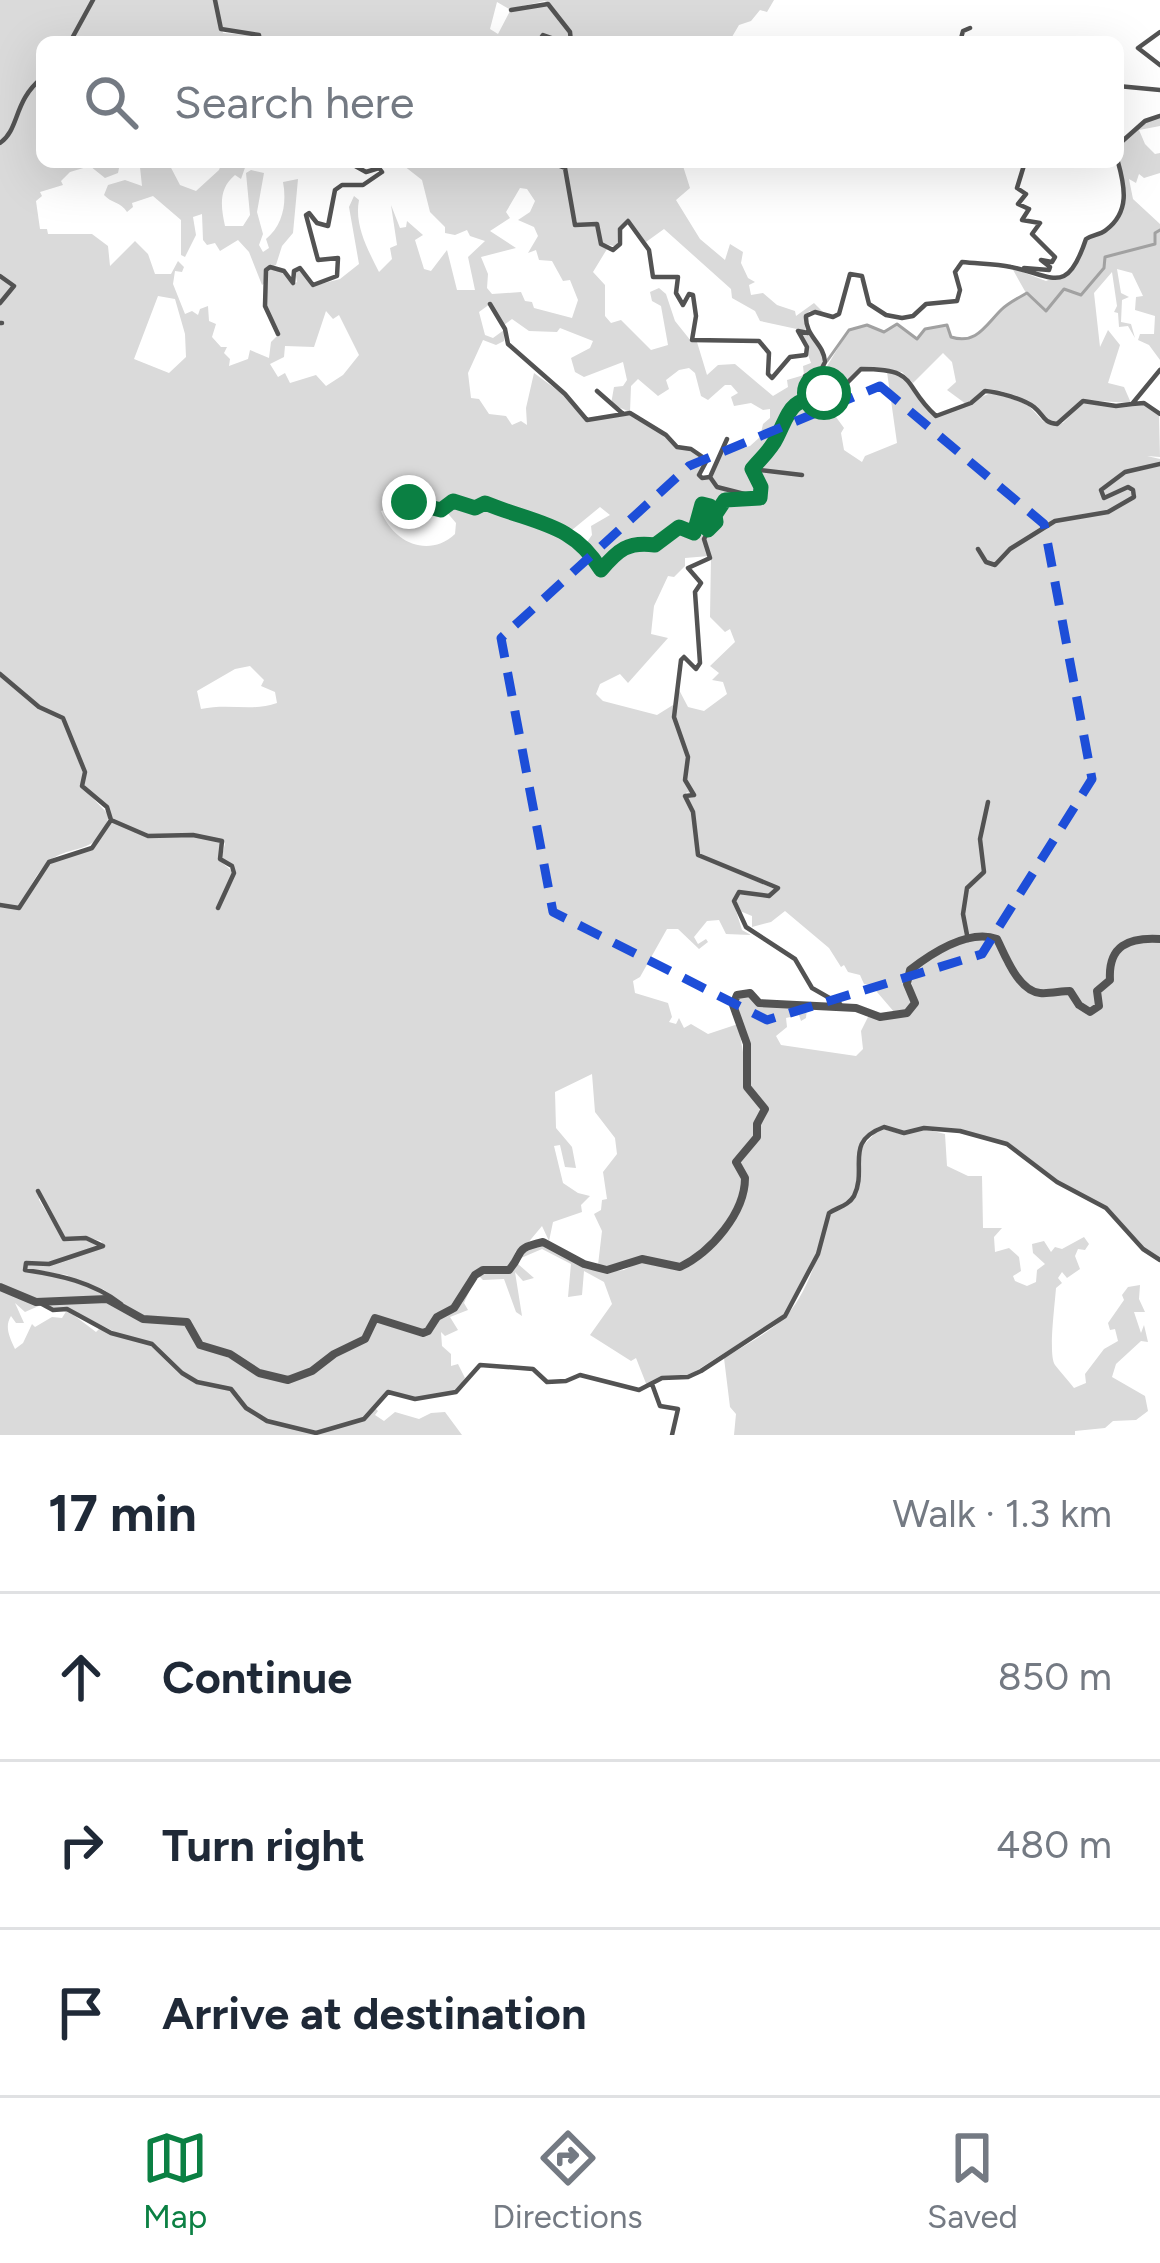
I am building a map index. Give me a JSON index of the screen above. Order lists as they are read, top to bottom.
{
  "page": {
    "search": "Search here",
    "heading": ["17 min", "Walk · 1.3 km"],
    "list": [
      ["Continue", "850 m"],
      ["Turn right", "480 m"],
      "Arrive at destination"
    ],
    "nav": ["Map", "Directions", "Saved"]
  }
}
